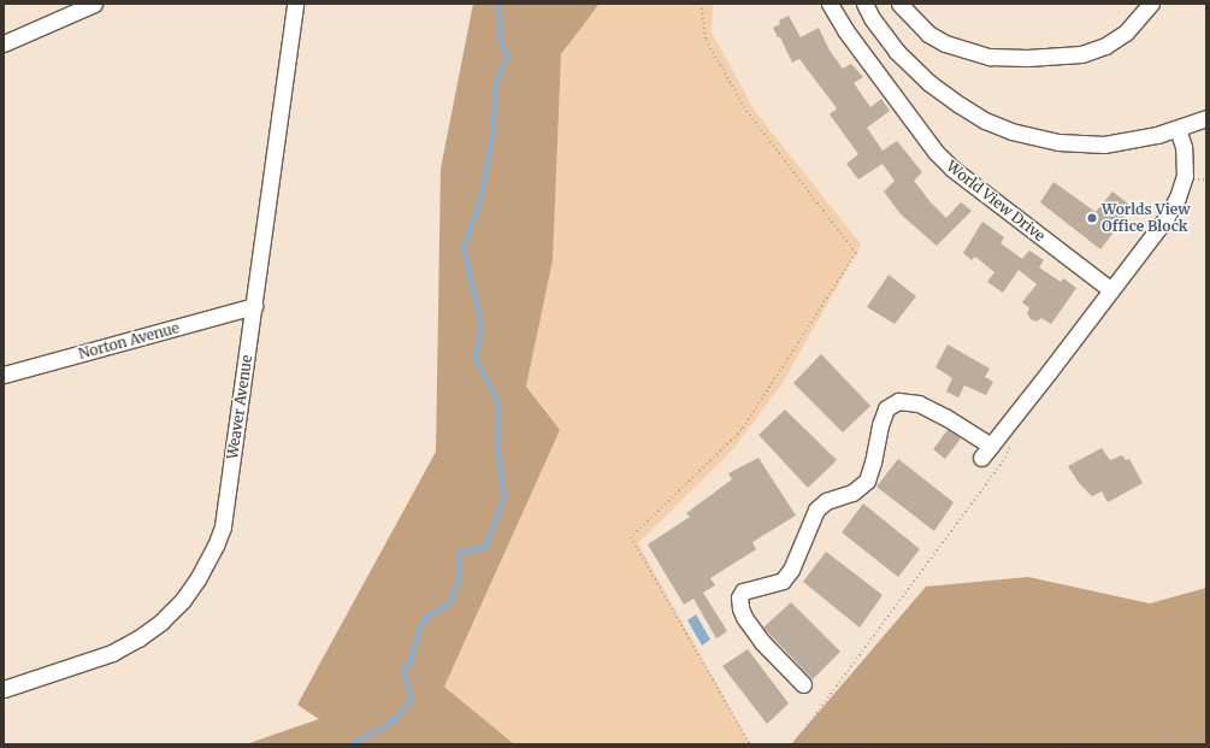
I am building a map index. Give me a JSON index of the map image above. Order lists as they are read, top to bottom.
{
  "streets": {
    "street": ["World View Drive", "Norton Avenue", "Weaver Avenue"]
  },
  "crossings": [
    ["Norton Avenue", "Weaver Avenue"]
  ],
  "places": ["Worlds View Office Block"]
}
